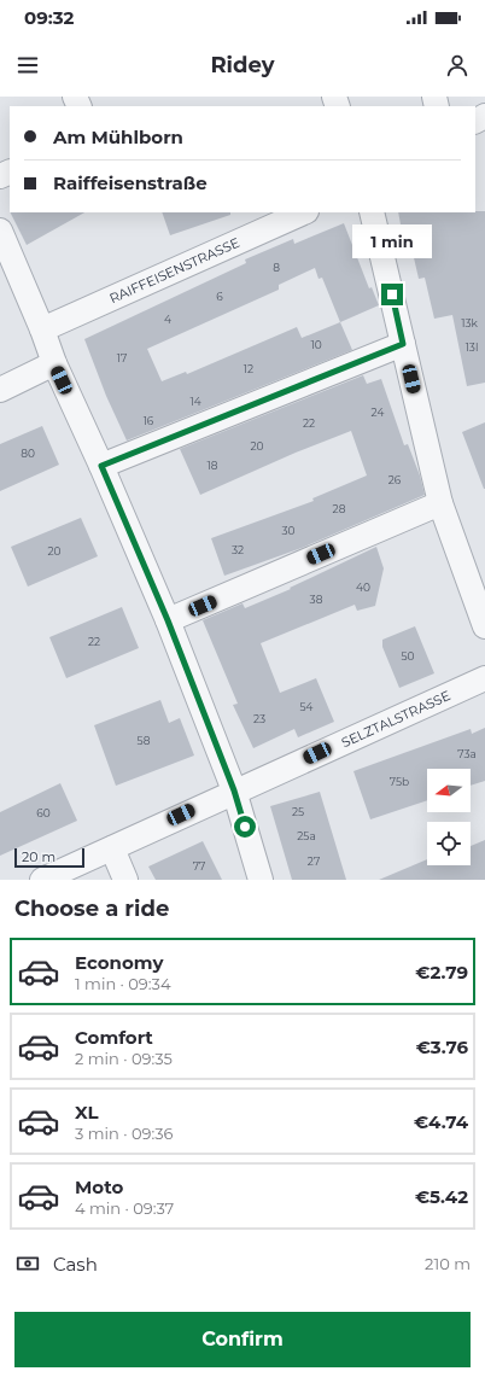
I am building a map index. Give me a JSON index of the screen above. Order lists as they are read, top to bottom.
{
  "streets": {
    "street": ["RAIFFEISENSTRASSE", "SELZTALSTRASSE"]
  },
  "house_numbers": [
    "8",
    "6",
    "4",
    "13k",
    "10",
    "13l",
    "17",
    "12",
    "14",
    "24",
    "16",
    "22",
    "20",
    "80",
    "18",
    "26",
    "28",
    "30",
    "32",
    "20",
    "40",
    "38",
    "22",
    "50",
    "54",
    "23",
    "58",
    "73a",
    "75b",
    "25",
    "60",
    "25a",
    "27",
    "77"
  ],
  "scale_bar": "20 m",
  "north": "left",
  "page": {
    "status": "09:32",
    "header": "Ridey",
    "banner": ["Am Mühlborn", "Raiffeisenstraße"],
    "bubble": "1 min",
    "scale": "20 m",
    "heading": "Choose a ride",
    "list": [
      {
        "name": "Economy",
        "note": "1 min · 09:34",
        "value": "€2.79"
      },
      {
        "name": "Comfort",
        "note": "2 min · 09:35",
        "value": "€3.76"
      },
      {
        "name": "XL",
        "note": "3 min · 09:36",
        "value": "€4.74"
      },
      {
        "name": "Moto",
        "note": "4 min · 09:37",
        "value": "€5.42"
      }
    ],
    "pay": ["Cash", "210 m"],
    "buttons": "Confirm"
  }
}
